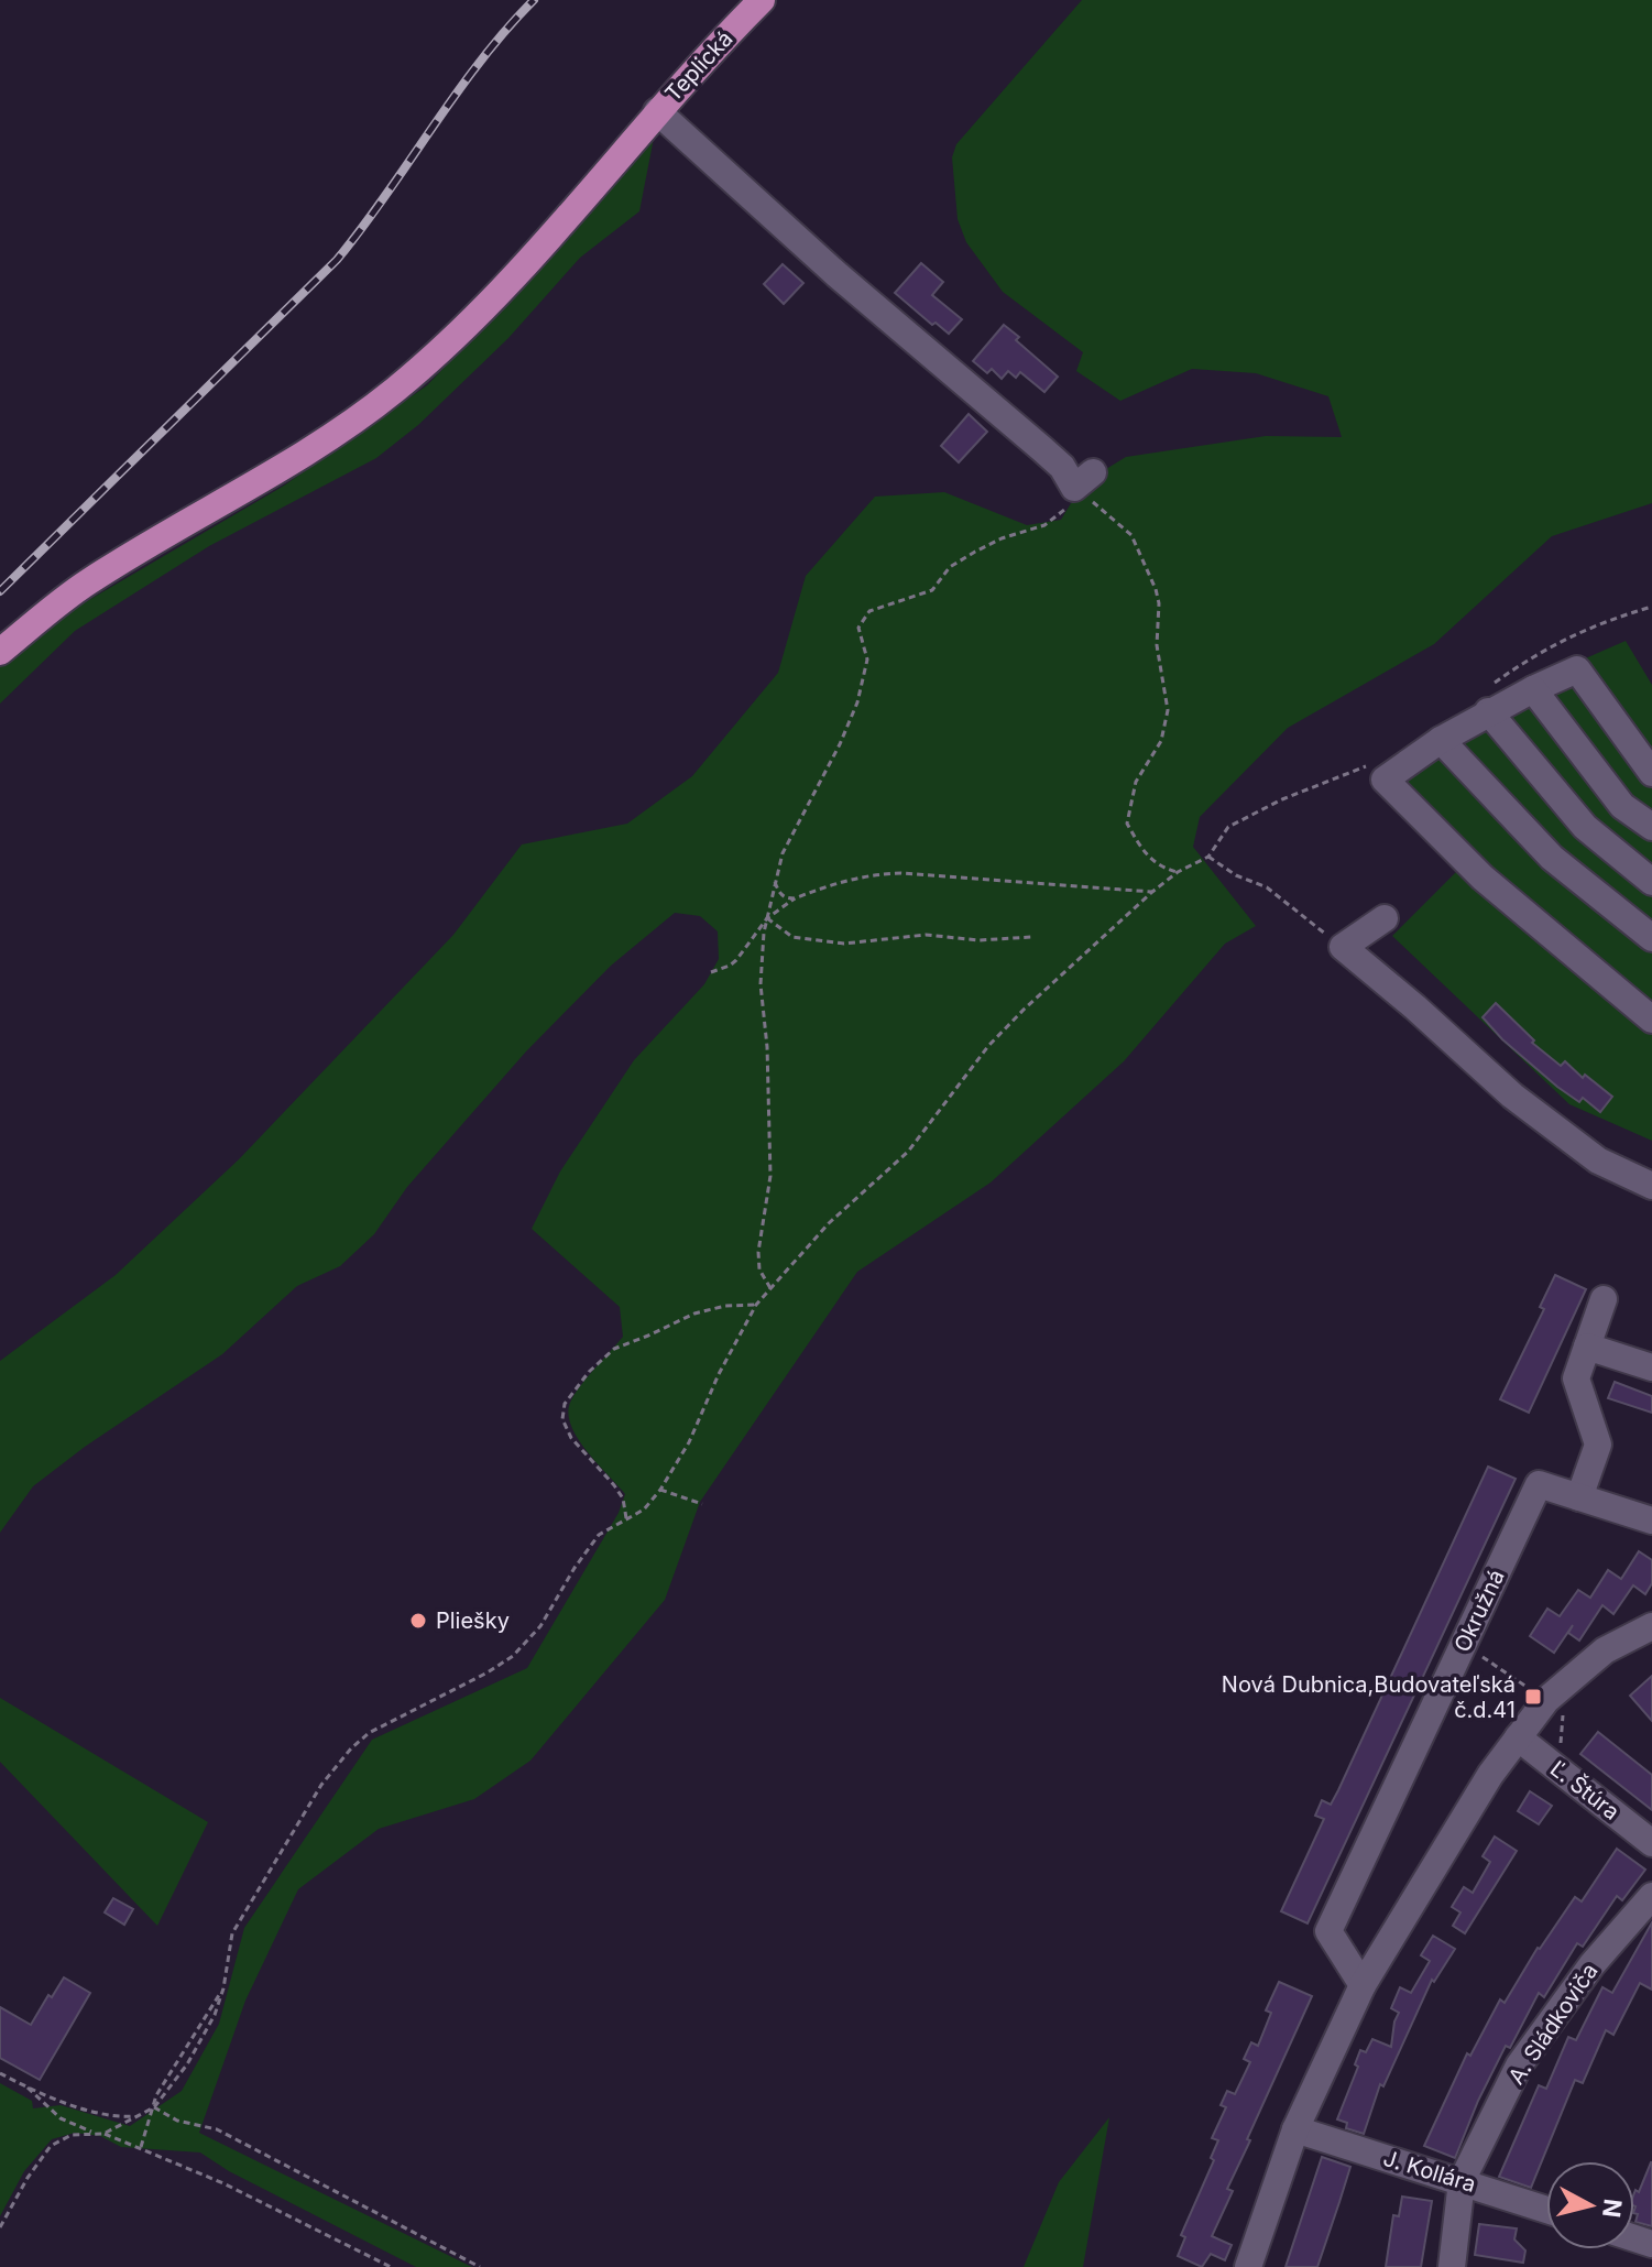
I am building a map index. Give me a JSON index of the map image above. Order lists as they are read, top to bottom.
{
  "streets": {
    "main road": ["Teplická"],
    "street": [
      "Okružná",
      "Ľ. Štúra",
      "A. Sládkoviča",
      "J. Kollára"
    ]
  },
  "crossings": [
    ["A. Sládkoviča", "J. Kollára"]
  ],
  "places": {
    "other": ["Pliešky"],
    "transit": ["Nová Dubnica,Budovateľská č.d.41"]
  },
  "north": "right"
}
